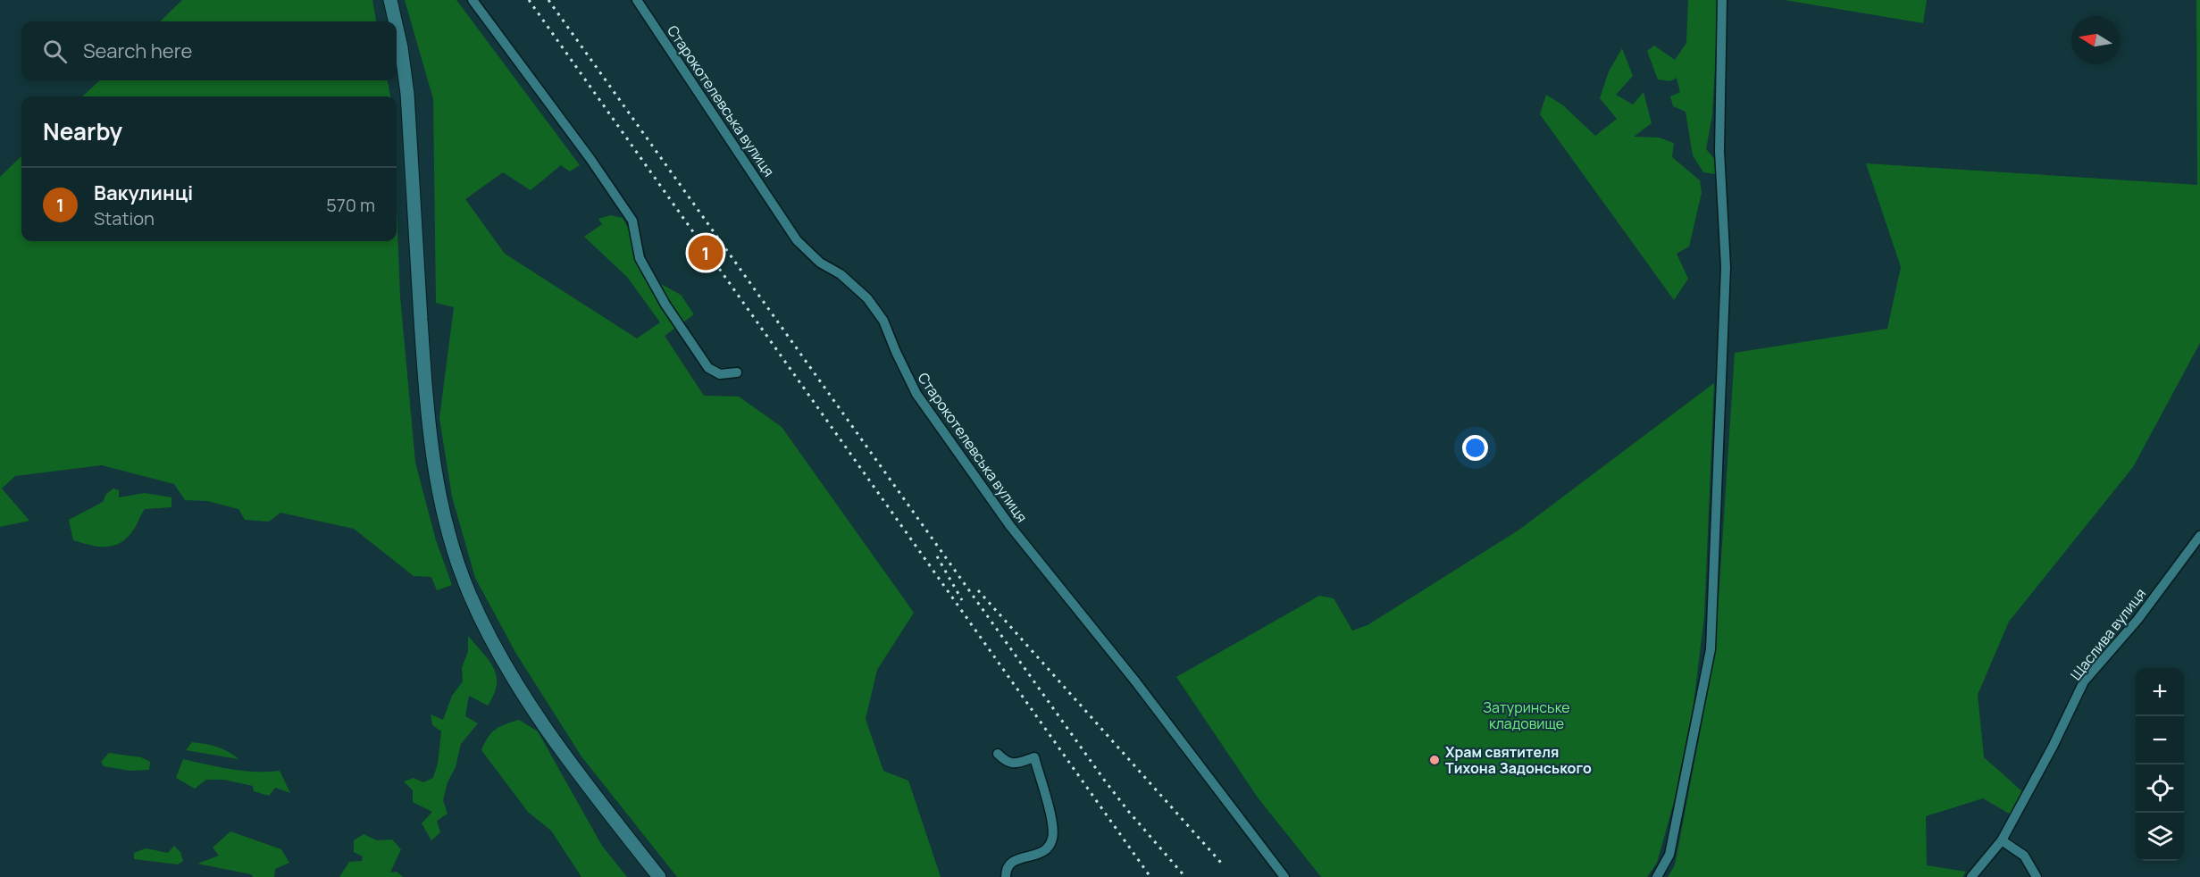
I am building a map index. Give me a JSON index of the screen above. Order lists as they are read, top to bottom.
{
  "streets": {
    "street": ["Старокотелевська вулиця", "Щаслива вулиця"]
  },
  "parks": ["Затуринське кладовище"],
  "places": ["Храм святителя Тихона Задонського"],
  "north": "left",
  "page": {
    "search": "Search here",
    "heading": "Nearby",
    "list": [
      {
        "mark": "1",
        "name": "Вакулинці",
        "note": "Station",
        "value": "570 m"
      }
    ],
    "pins": "1",
    "map_buttons": ["+", "−"]
  }
}
